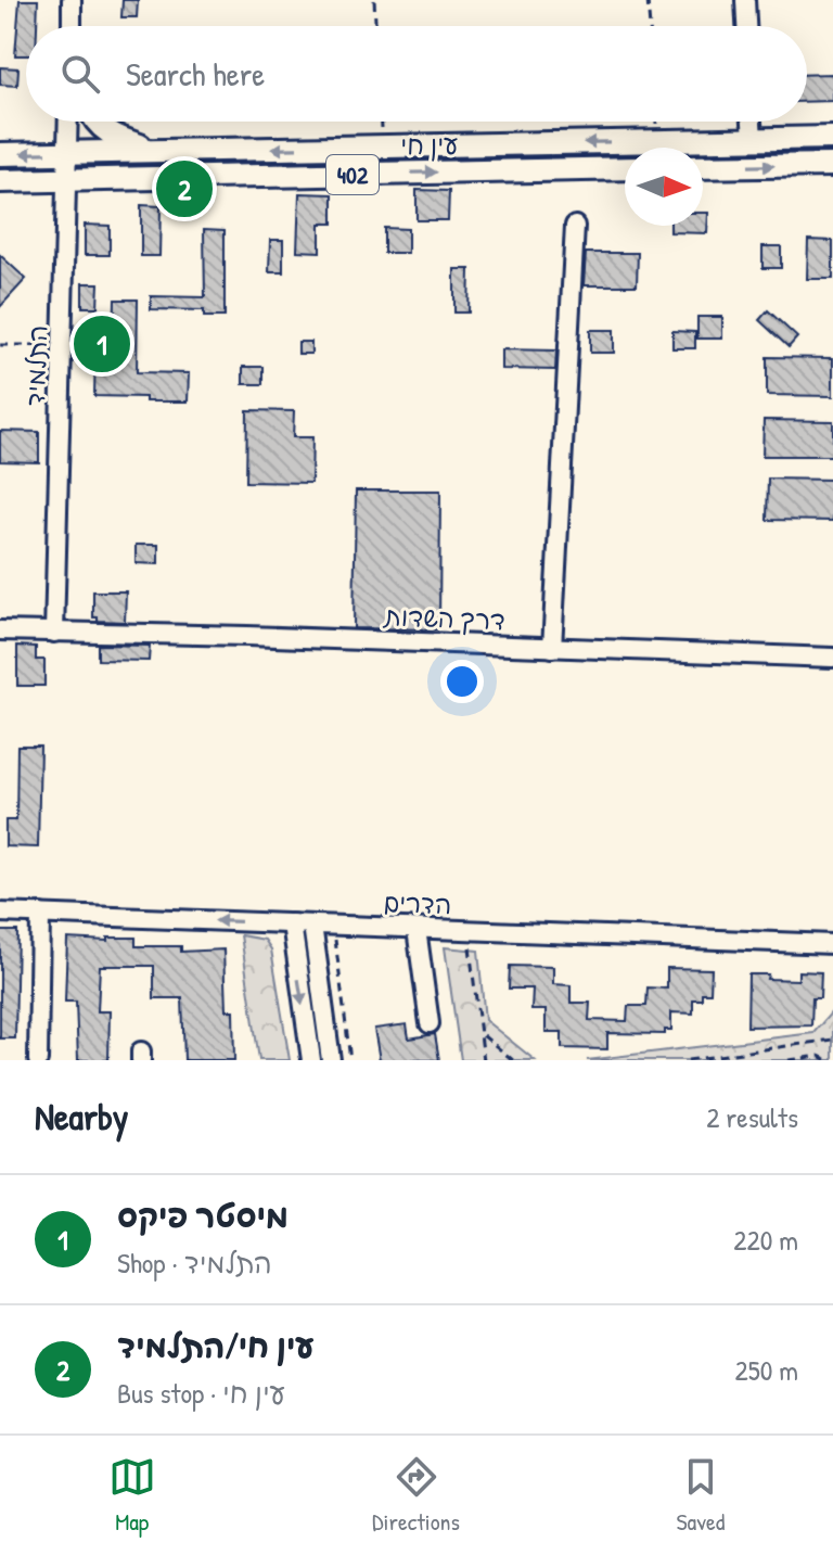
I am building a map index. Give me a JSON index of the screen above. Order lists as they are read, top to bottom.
{
  "streets": {
    "main road": ["עין חי", "402"],
    "street": ["התלמיד", "דרך השדות", "הדרים"]
  },
  "crossings": [
    ["עין חי", "402"],
    ["עין חי", "התלמיד"],
    ["402", "התלמיד"],
    ["התלמיד", "דרך השדות"]
  ],
  "north": "right",
  "page": {
    "search": "Search here",
    "pins": ["2", "1"],
    "heading": ["Nearby", "2 results"],
    "list": [
      {
        "mark": "1",
        "name": "מיסטר פיקס",
        "note": "Shop · התלמיד",
        "value": "220 m"
      },
      {
        "mark": "2",
        "name": "עין חי/התלמיד",
        "note": "Bus stop · עין חי",
        "value": "250 m"
      }
    ],
    "nav": ["Map", "Directions", "Saved"]
  }
}
